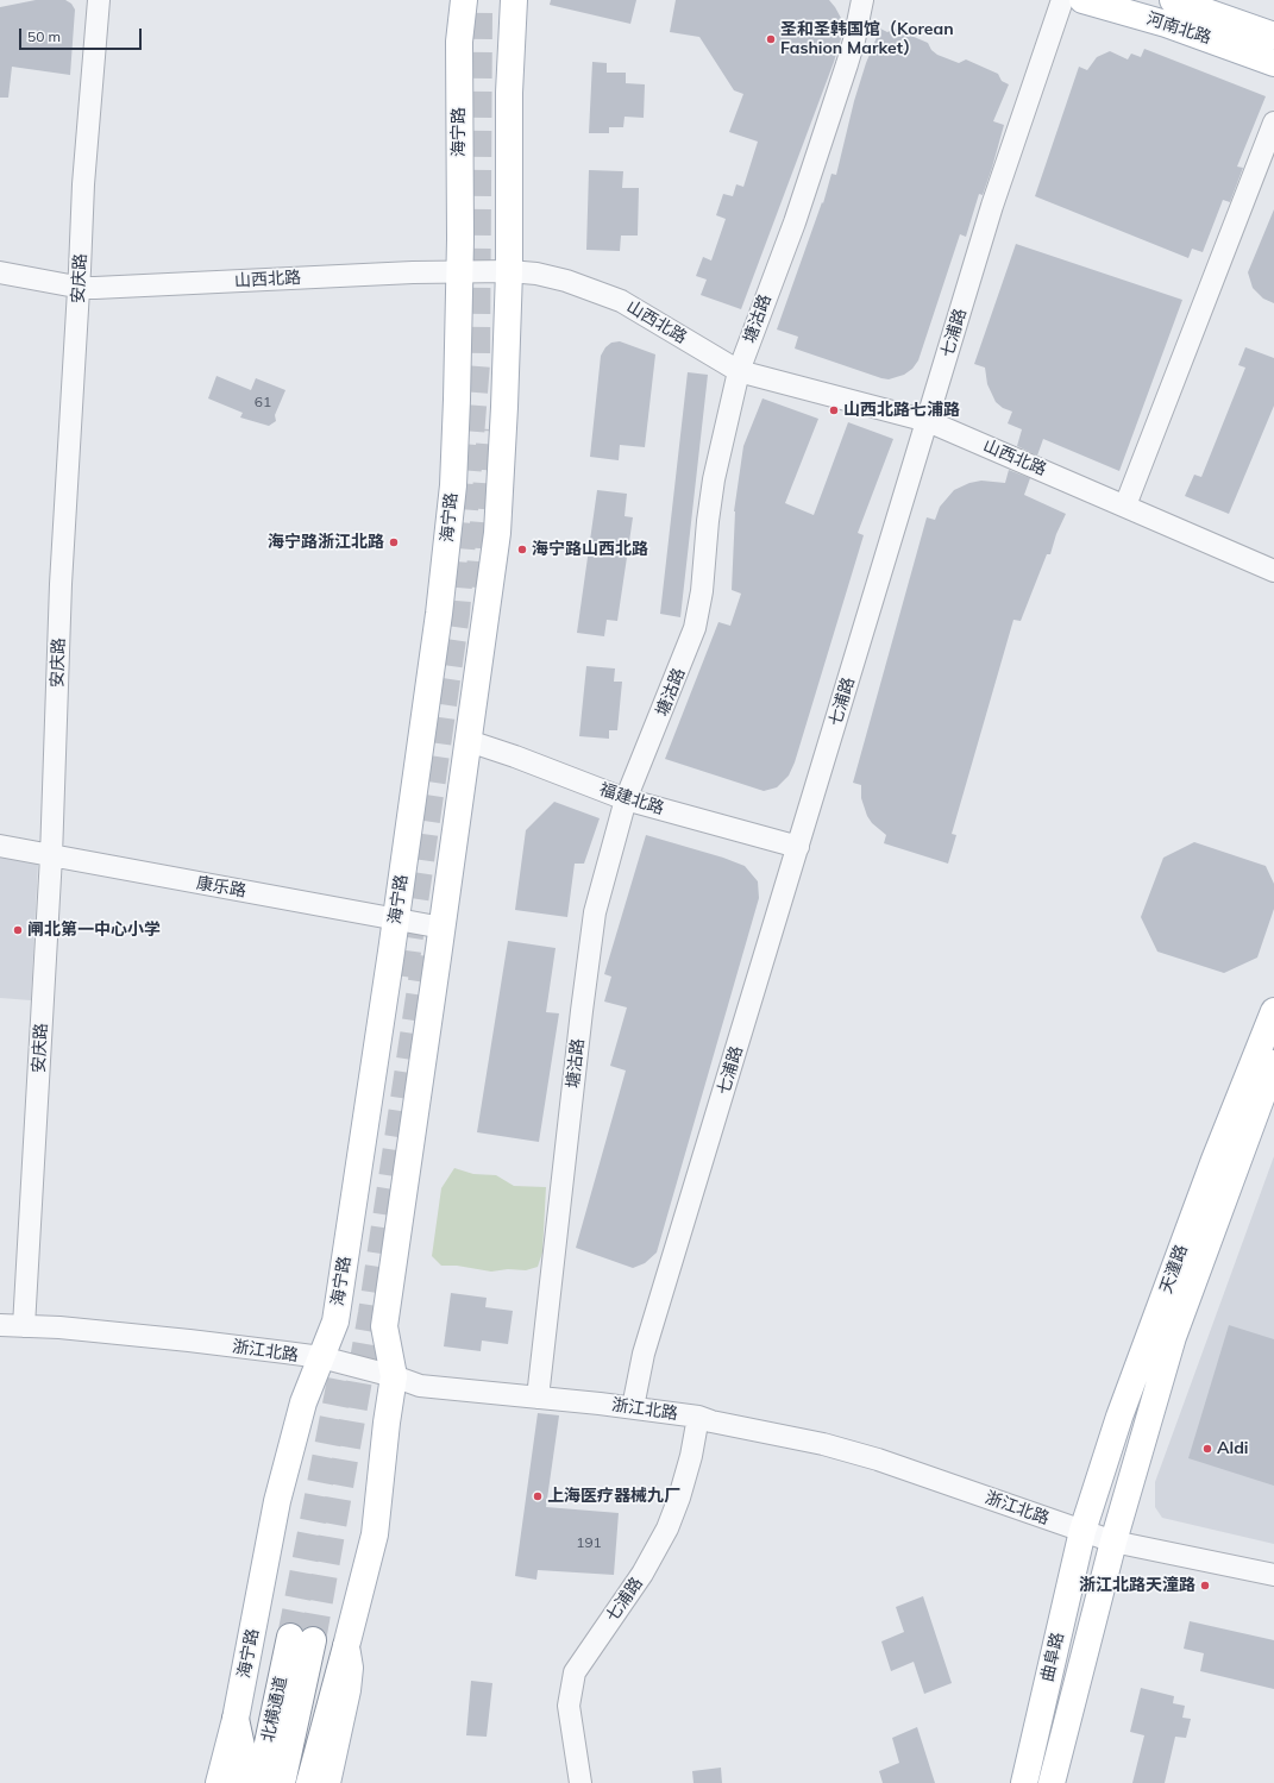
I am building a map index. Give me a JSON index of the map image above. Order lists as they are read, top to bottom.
{
  "streets": {
    "main road": [
      "河南北路",
      "海宁路",
      "天潼路",
      "曲阜路",
      "北横通道"
    ],
    "street": [
      "安庆路",
      "山西北路",
      "塘沽路",
      "七浦路",
      "福建北路",
      "康乐路",
      "浙江北路"
    ]
  },
  "crossings": [
    ["海宁路", "山西北路"],
    ["海宁路", "康乐路"],
    ["海宁路", "浙江北路"],
    ["安庆路", "山西北路"],
    ["安庆路", "康乐路"],
    ["安庆路", "浙江北路"],
    ["山西北路", "塘沽路"],
    ["山西北路", "七浦路"],
    ["塘沽路", "福建北路"],
    ["塘沽路", "浙江北路"],
    ["七浦路", "福建北路"],
    ["七浦路", "浙江北路"],
    ["天潼路", "浙江北路"],
    ["天潼路", "曲阜路"],
    ["浙江北路", "曲阜路"]
  ],
  "places": [
    "圣和圣韩国馆（Korean Fashion Market）",
    "山西北路七浦路",
    "海宁路浙江北路",
    "海宁路山西北路",
    "闸北第一中心小学",
    "Aldi",
    "上海医疗器械九厂",
    "浙江北路天潼路"
  ],
  "house_numbers": ["61", "191"],
  "scale_bar": "50 m"
}
